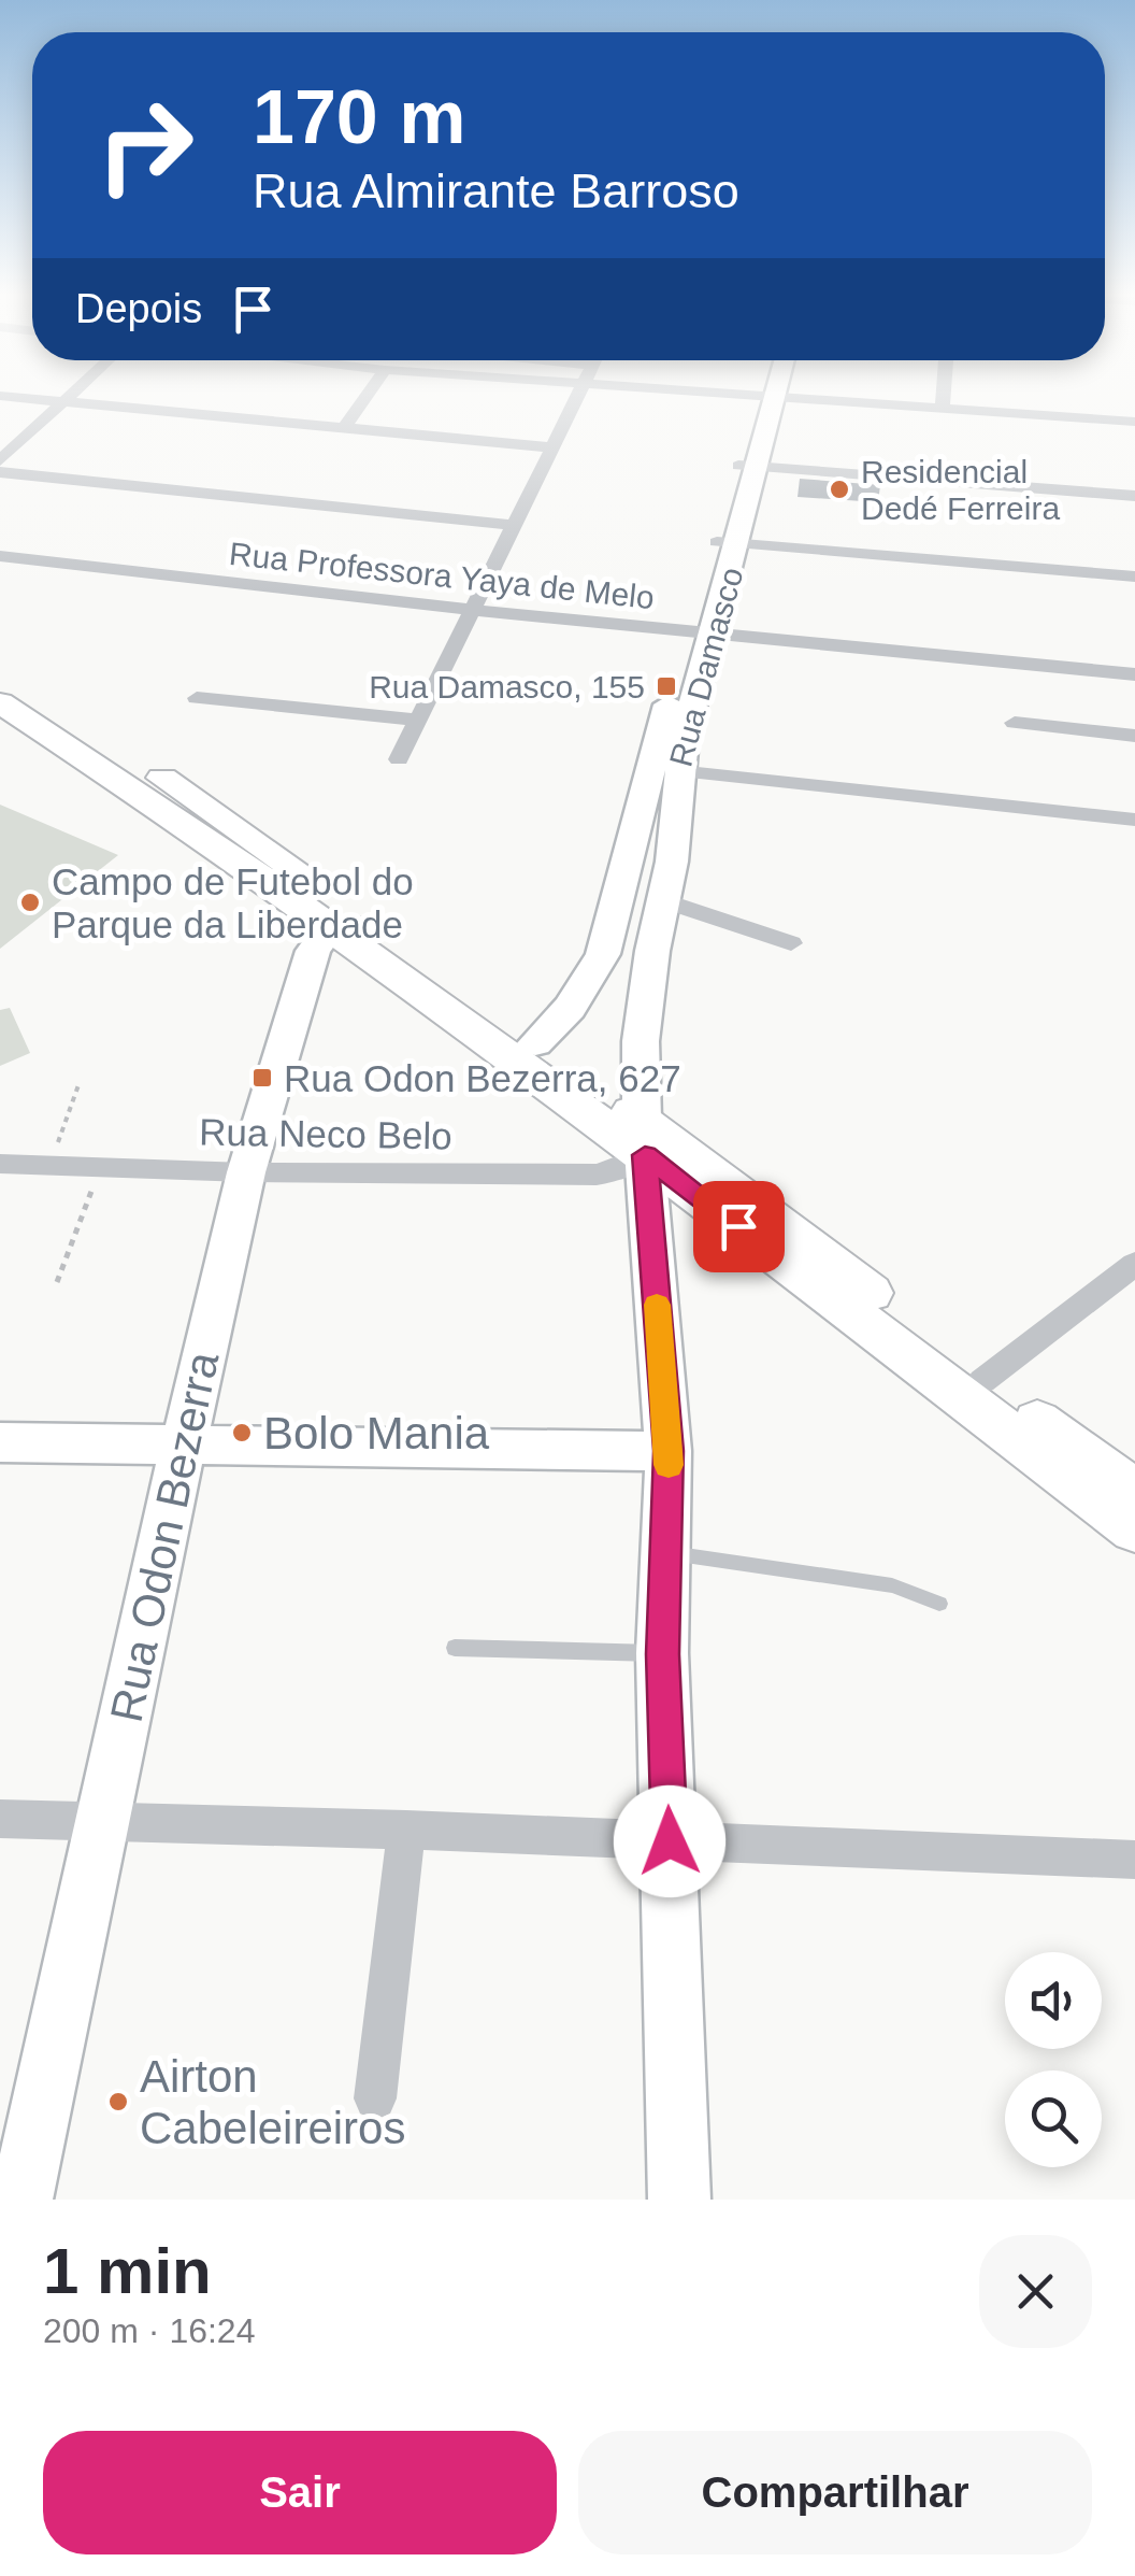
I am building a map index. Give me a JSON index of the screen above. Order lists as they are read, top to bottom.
{
  "streets": {
    "street": [
      "Rua Professora Yaya de Melo",
      "Rua Damasco",
      "Rua Neco Belo",
      "Rua Odon Bezerra"
    ]
  },
  "crossings": [
    ["Rua Professora Yaya de Melo", "Rua Damasco"],
    ["Rua Damasco", "Rua Neco Belo"],
    ["Rua Neco Belo", "Rua Odon Bezerra"]
  ],
  "places": {
    "other": [
      "Residencial Dedé Ferreira",
      "Campo de Futebol do Parque da Liberdade",
      "Bolo Mania",
      "Airton Cabeleireiros"
    ],
    "transit": ["Rua Damasco, 155", "Rua Odon Bezerra, 627"]
  },
  "page": {
    "turn": ["170 m", "Rua Almirante Barroso"],
    "then": "Depois",
    "heading": ["1 min", "200 m · 16:24"],
    "buttons": ["Sair", "Compartilhar"]
  }
}
